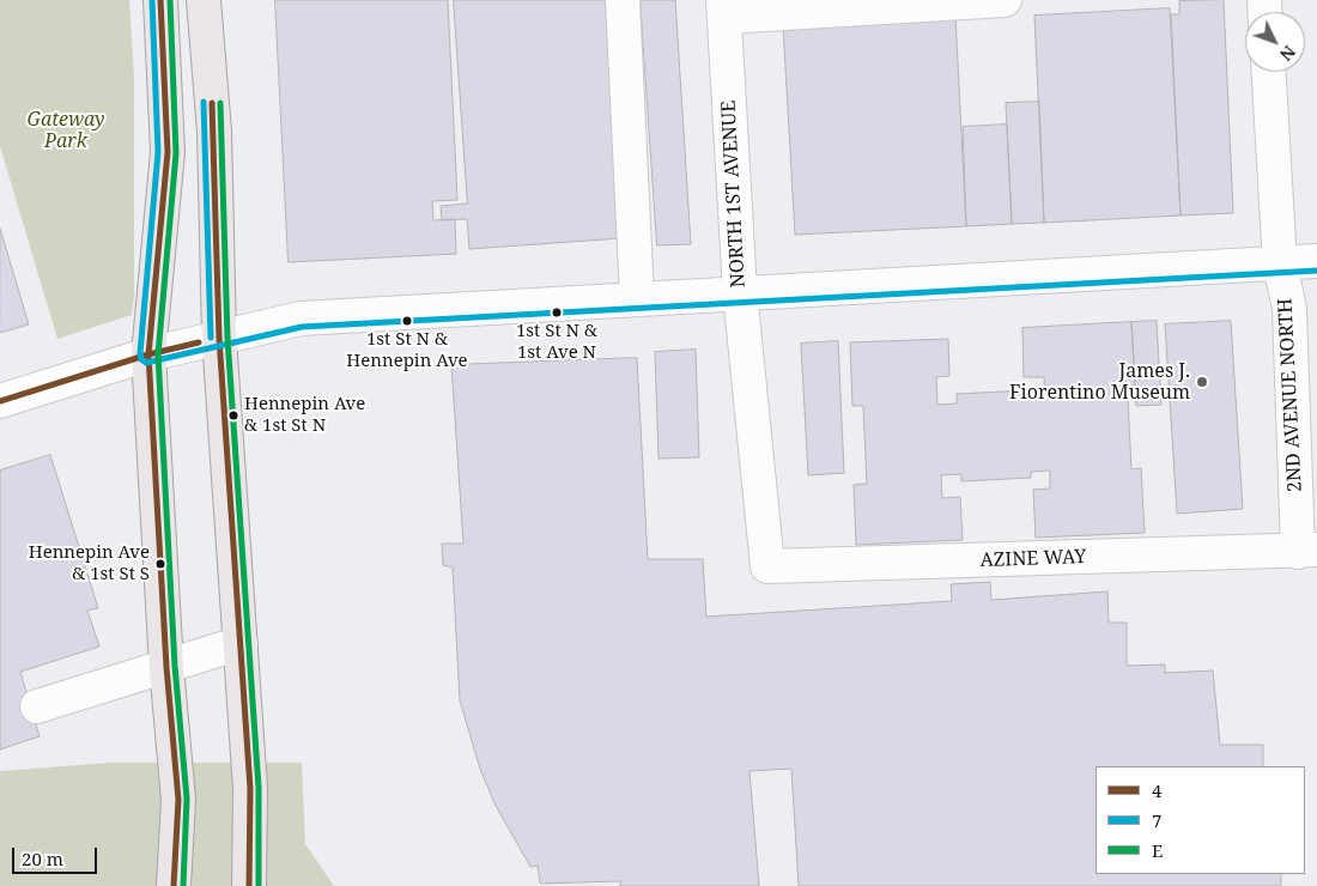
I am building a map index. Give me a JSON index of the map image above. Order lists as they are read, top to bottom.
{
  "streets": {
    "street": ["NORTH 1ST AVENUE", "2ND AVENUE NORTH", "AZINE WAY"]
  },
  "crossings": [
    ["NORTH 1ST AVENUE", "AZINE WAY"],
    ["2ND AVENUE NORTH", "AZINE WAY"]
  ],
  "parks": ["Gateway Park"],
  "places": [
    "1st St N & 1st Ave N",
    "1st St N & Hennepin Ave",
    "James J. Fiorentino Museum",
    "Hennepin Ave & 1st St N",
    "Hennepin Ave & 1st St S"
  ],
  "lines": ["transit line 4", "transit line 7", "transit line E"],
  "legend": ["4", "7", "E"],
  "scale_bar": "20 m",
  "north": "bottom right"
}
